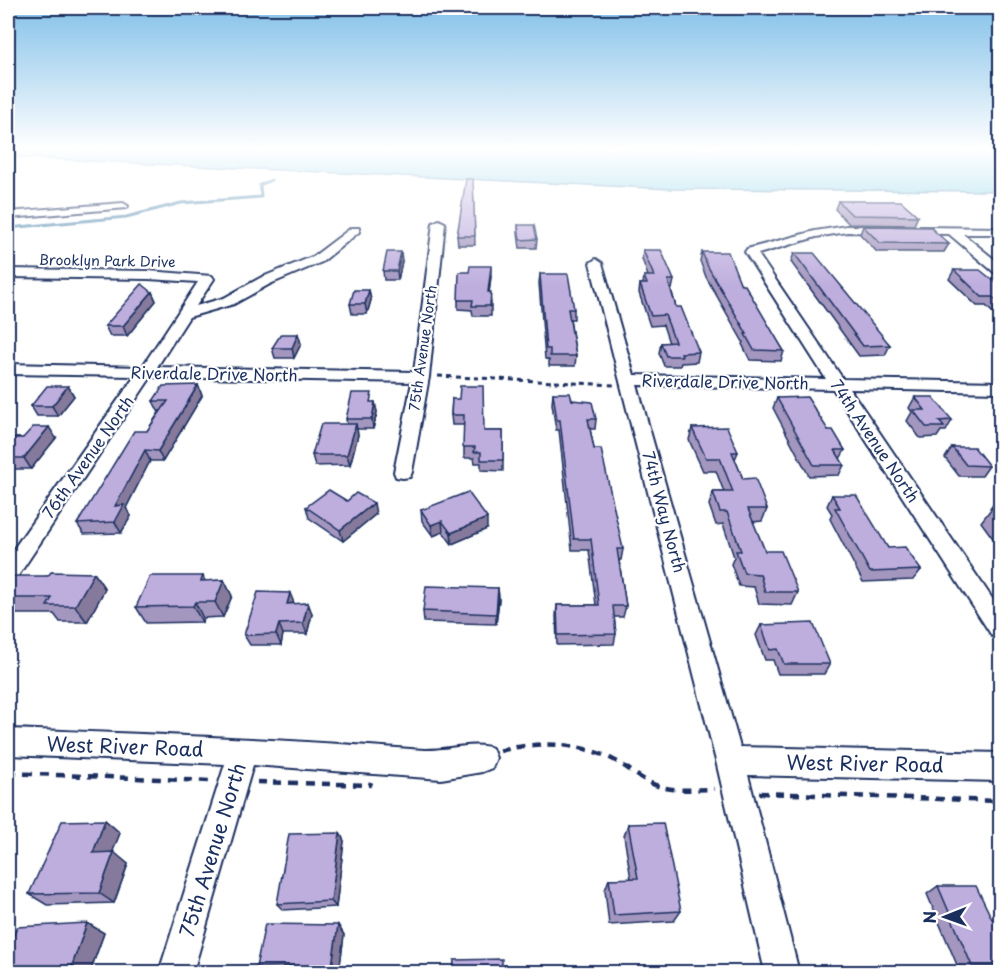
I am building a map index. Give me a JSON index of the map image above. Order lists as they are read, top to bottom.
{
  "streets": {
    "street": [
      "Brooklyn Park Drive",
      "75th Avenue North",
      "Riverdale Drive North",
      "74th Avenue North",
      "76th Avenue North",
      "74th Way North",
      "West River Road"
    ]
  },
  "crossings": [
    ["Brooklyn Park Drive", "76th Avenue North"],
    ["75th Avenue North", "Riverdale Drive North"],
    ["75th Avenue North", "West River Road"],
    ["Riverdale Drive North", "74th Avenue North"],
    ["Riverdale Drive North", "76th Avenue North"],
    ["Riverdale Drive North", "74th Way North"],
    ["74th Way North", "West River Road"]
  ],
  "north": "left"
}
